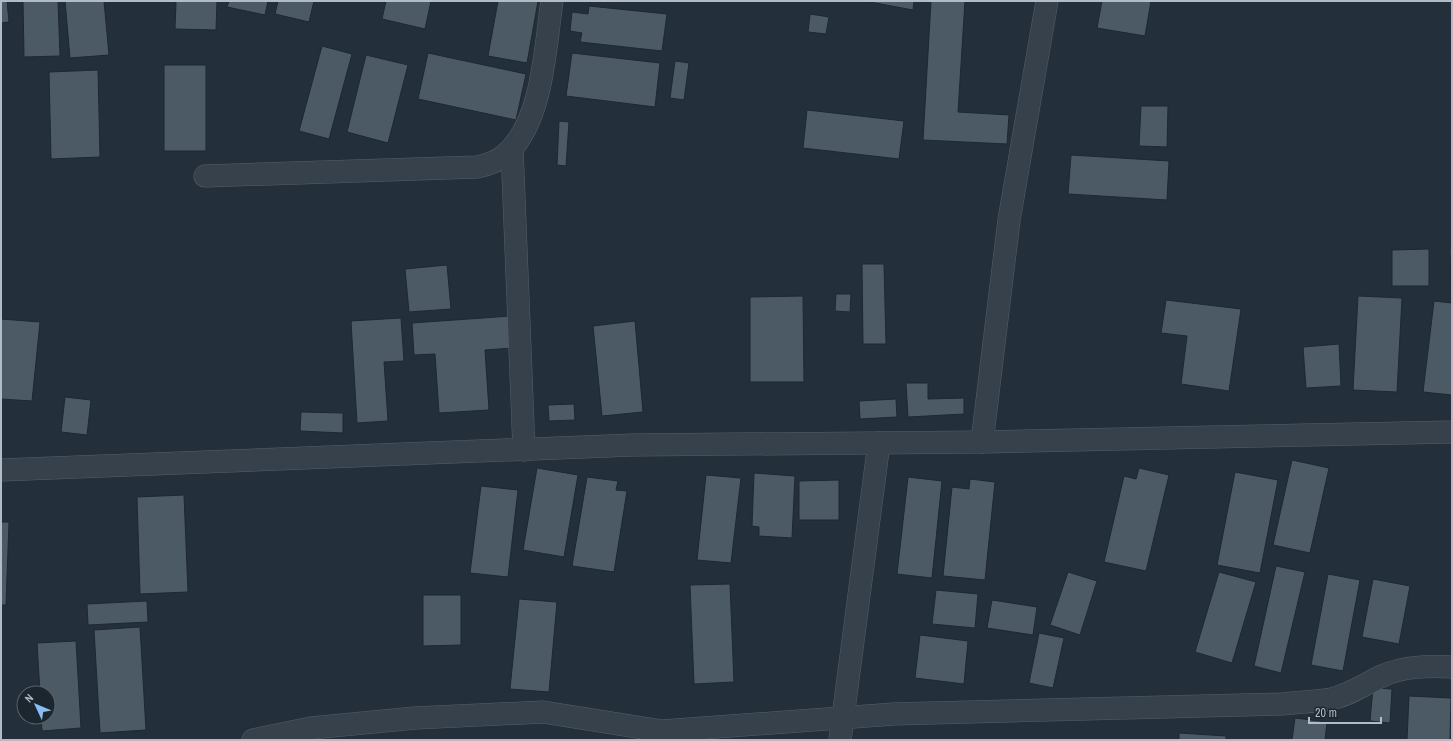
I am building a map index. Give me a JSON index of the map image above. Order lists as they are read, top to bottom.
{
  "scale_bar": "20 m",
  "north": "top left"
}
